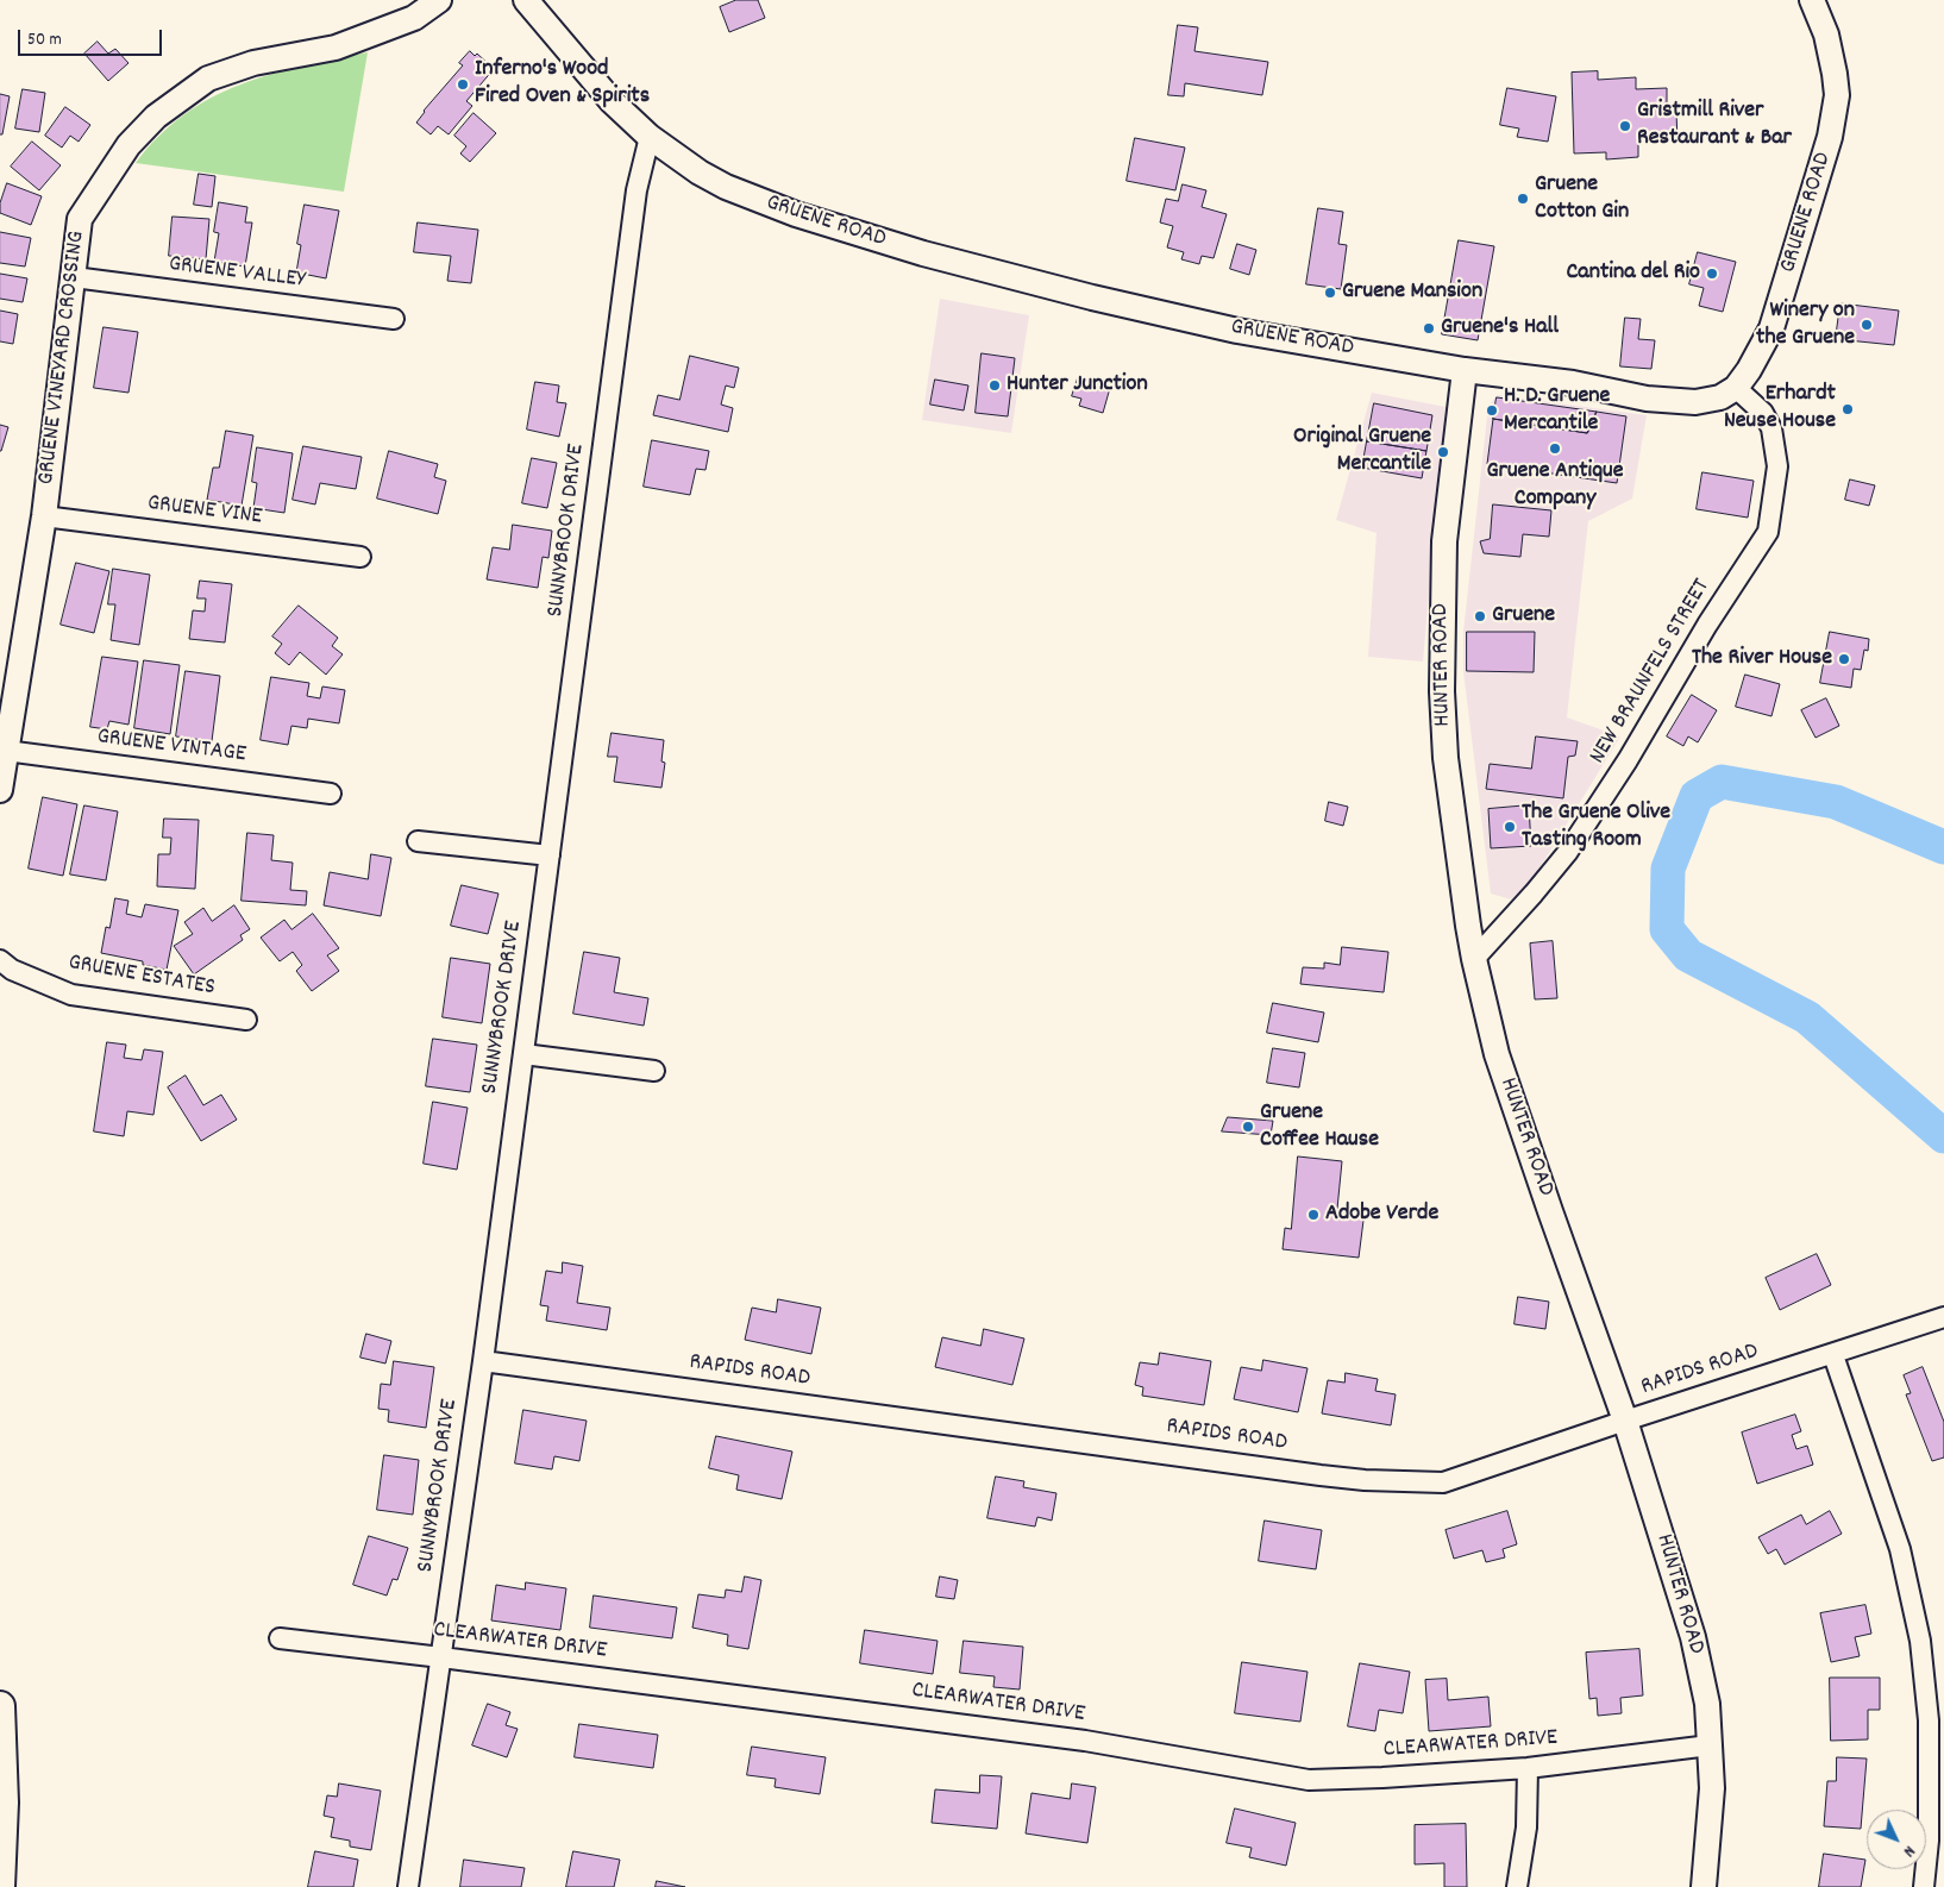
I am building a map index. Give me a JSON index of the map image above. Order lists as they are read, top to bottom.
{
  "streets": {
    "street": [
      "GRUENE ROAD",
      "GRUENE VALLEY",
      "GRUENE VINEYARD CROSSING",
      "GRUENE VINE",
      "SUNNYBROOK DRIVE",
      "HUNTER ROAD",
      "NEW BRAUNFELS STREET",
      "GRUENE VINTAGE",
      "GRUENE ESTATES",
      "RAPIDS ROAD",
      "CLEARWATER DRIVE"
    ]
  },
  "crossings": [
    ["GRUENE ROAD", "SUNNYBROOK DRIVE"],
    ["GRUENE ROAD", "HUNTER ROAD"],
    ["GRUENE ROAD", "NEW BRAUNFELS STREET"],
    ["GRUENE VALLEY", "GRUENE VINEYARD CROSSING"],
    ["GRUENE VINEYARD CROSSING", "GRUENE VINE"],
    ["GRUENE VINEYARD CROSSING", "GRUENE VINTAGE"],
    ["SUNNYBROOK DRIVE", "RAPIDS ROAD"],
    ["SUNNYBROOK DRIVE", "CLEARWATER DRIVE"],
    ["HUNTER ROAD", "NEW BRAUNFELS STREET"],
    ["HUNTER ROAD", "RAPIDS ROAD"],
    ["HUNTER ROAD", "CLEARWATER DRIVE"]
  ],
  "places": [
    "Inferno's Wood Fired Oven & Spirits",
    "Gristmill River Restaurant & Bar",
    "Gruene Cotton Gin",
    "Cantina del Rio",
    "Gruene Mansion",
    "Winery on the Gruene",
    "Gruene's Hall",
    "Hunter Junction",
    "Erhardt Neuse House",
    "H. D. Gruene Mercantile",
    "Gruene Antique Company",
    "Original Gruene Mercantile",
    "Gruene",
    "The River House",
    "The Gruene Olive Tasting Room",
    "Gruene Coffee Hause",
    "Adobe Verde"
  ],
  "scale_bar": "50 m",
  "north": "bottom right"
}
